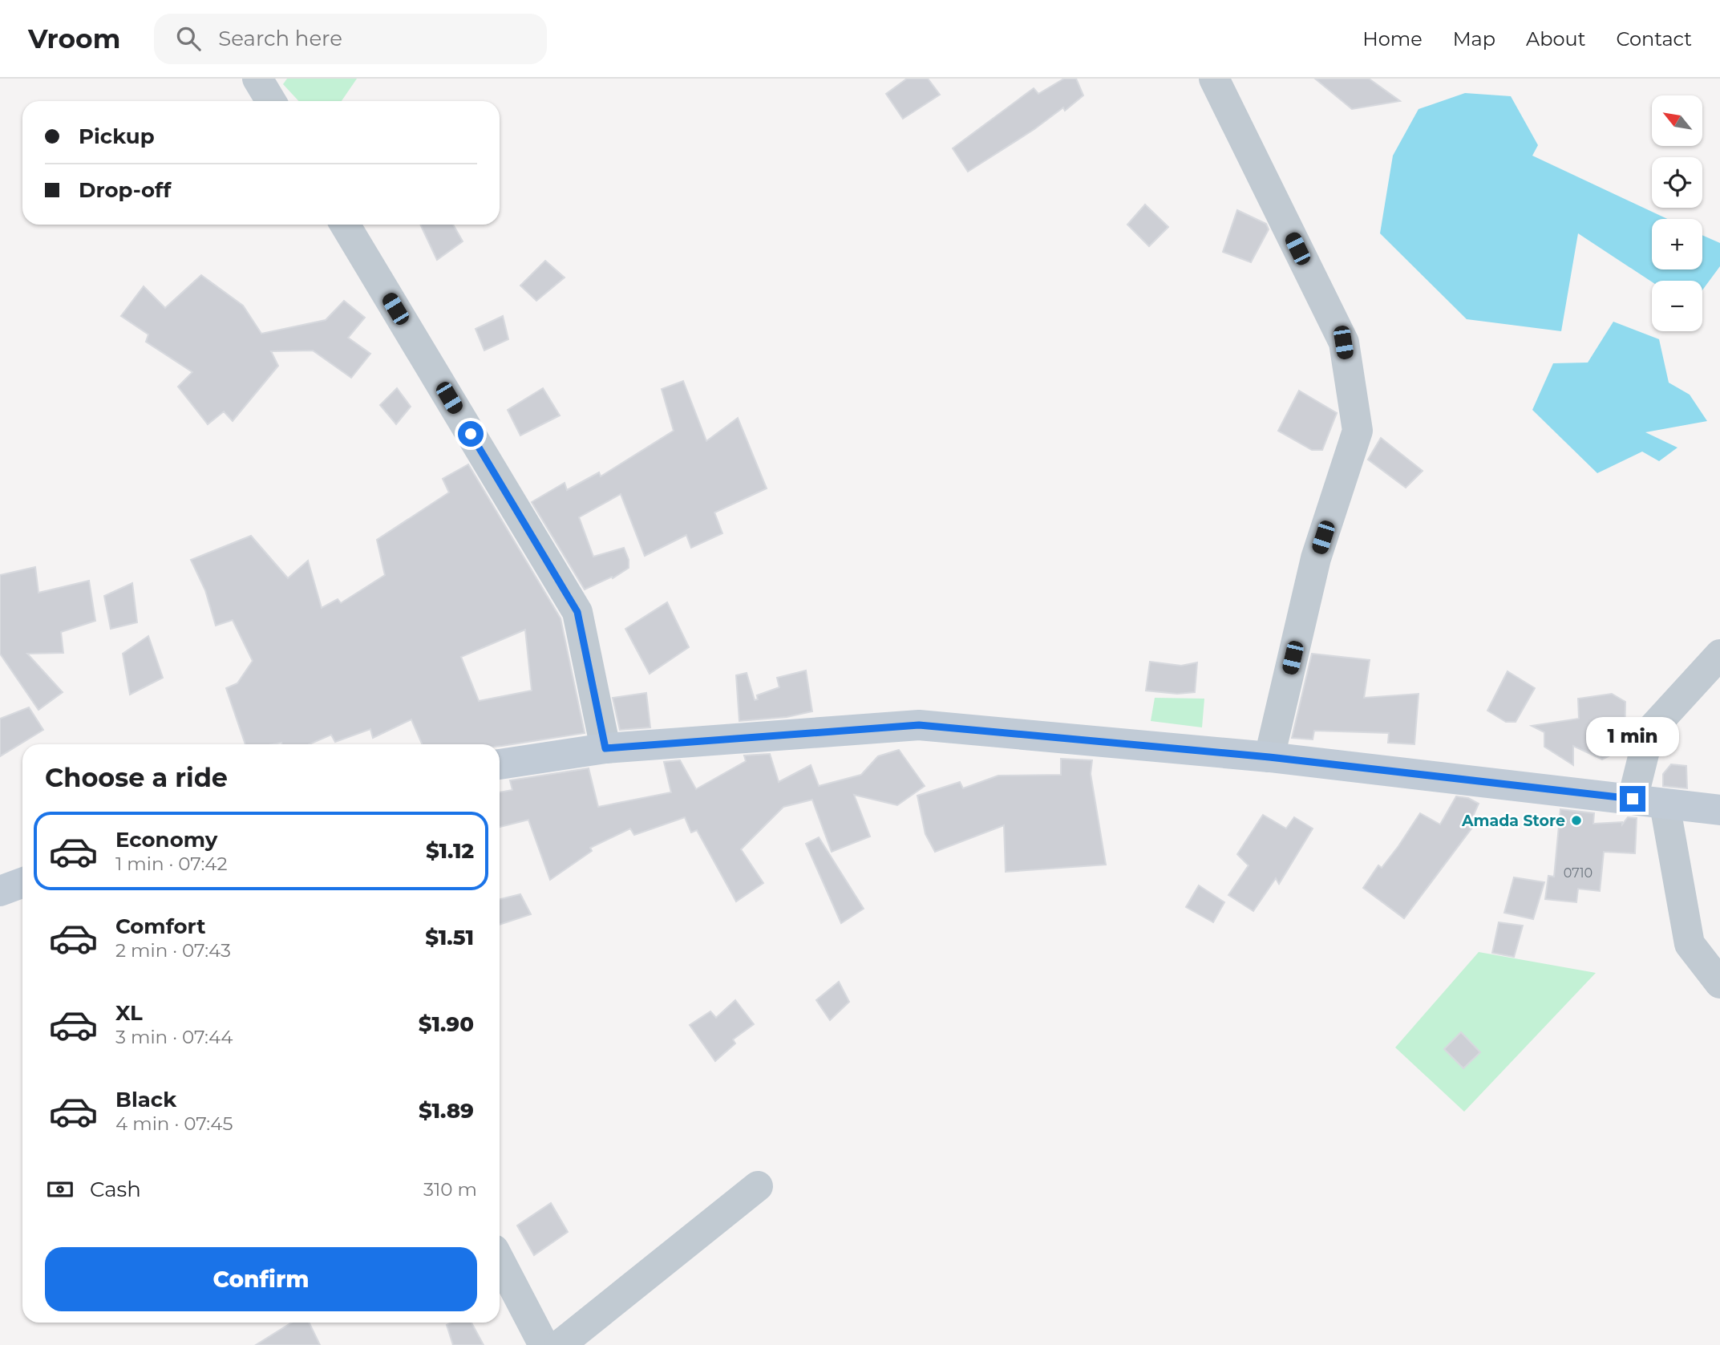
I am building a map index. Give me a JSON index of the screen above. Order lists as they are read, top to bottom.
{
  "places": ["Amada Store"],
  "house_numbers": ["0710"],
  "north": "top left",
  "page": {
    "header": "Vroom",
    "search": "Search here",
    "nav": [
      "Home",
      "Map",
      "About",
      "Contact"
    ],
    "map_buttons": ["+", "−"],
    "banner": ["Pickup", "Drop-off"],
    "bubble": "1 min",
    "heading": "Choose a ride",
    "list": [
      {
        "name": "Economy",
        "note": "1 min · 07:42",
        "value": "$1.12"
      },
      {
        "name": "Comfort",
        "note": "2 min · 07:43",
        "value": "$1.51"
      },
      {
        "name": "XL",
        "note": "3 min · 07:44",
        "value": "$1.90"
      },
      {
        "name": "Black",
        "note": "4 min · 07:45",
        "value": "$1.89"
      }
    ],
    "pay": ["Cash", "310 m"],
    "buttons": "Confirm"
  }
}
